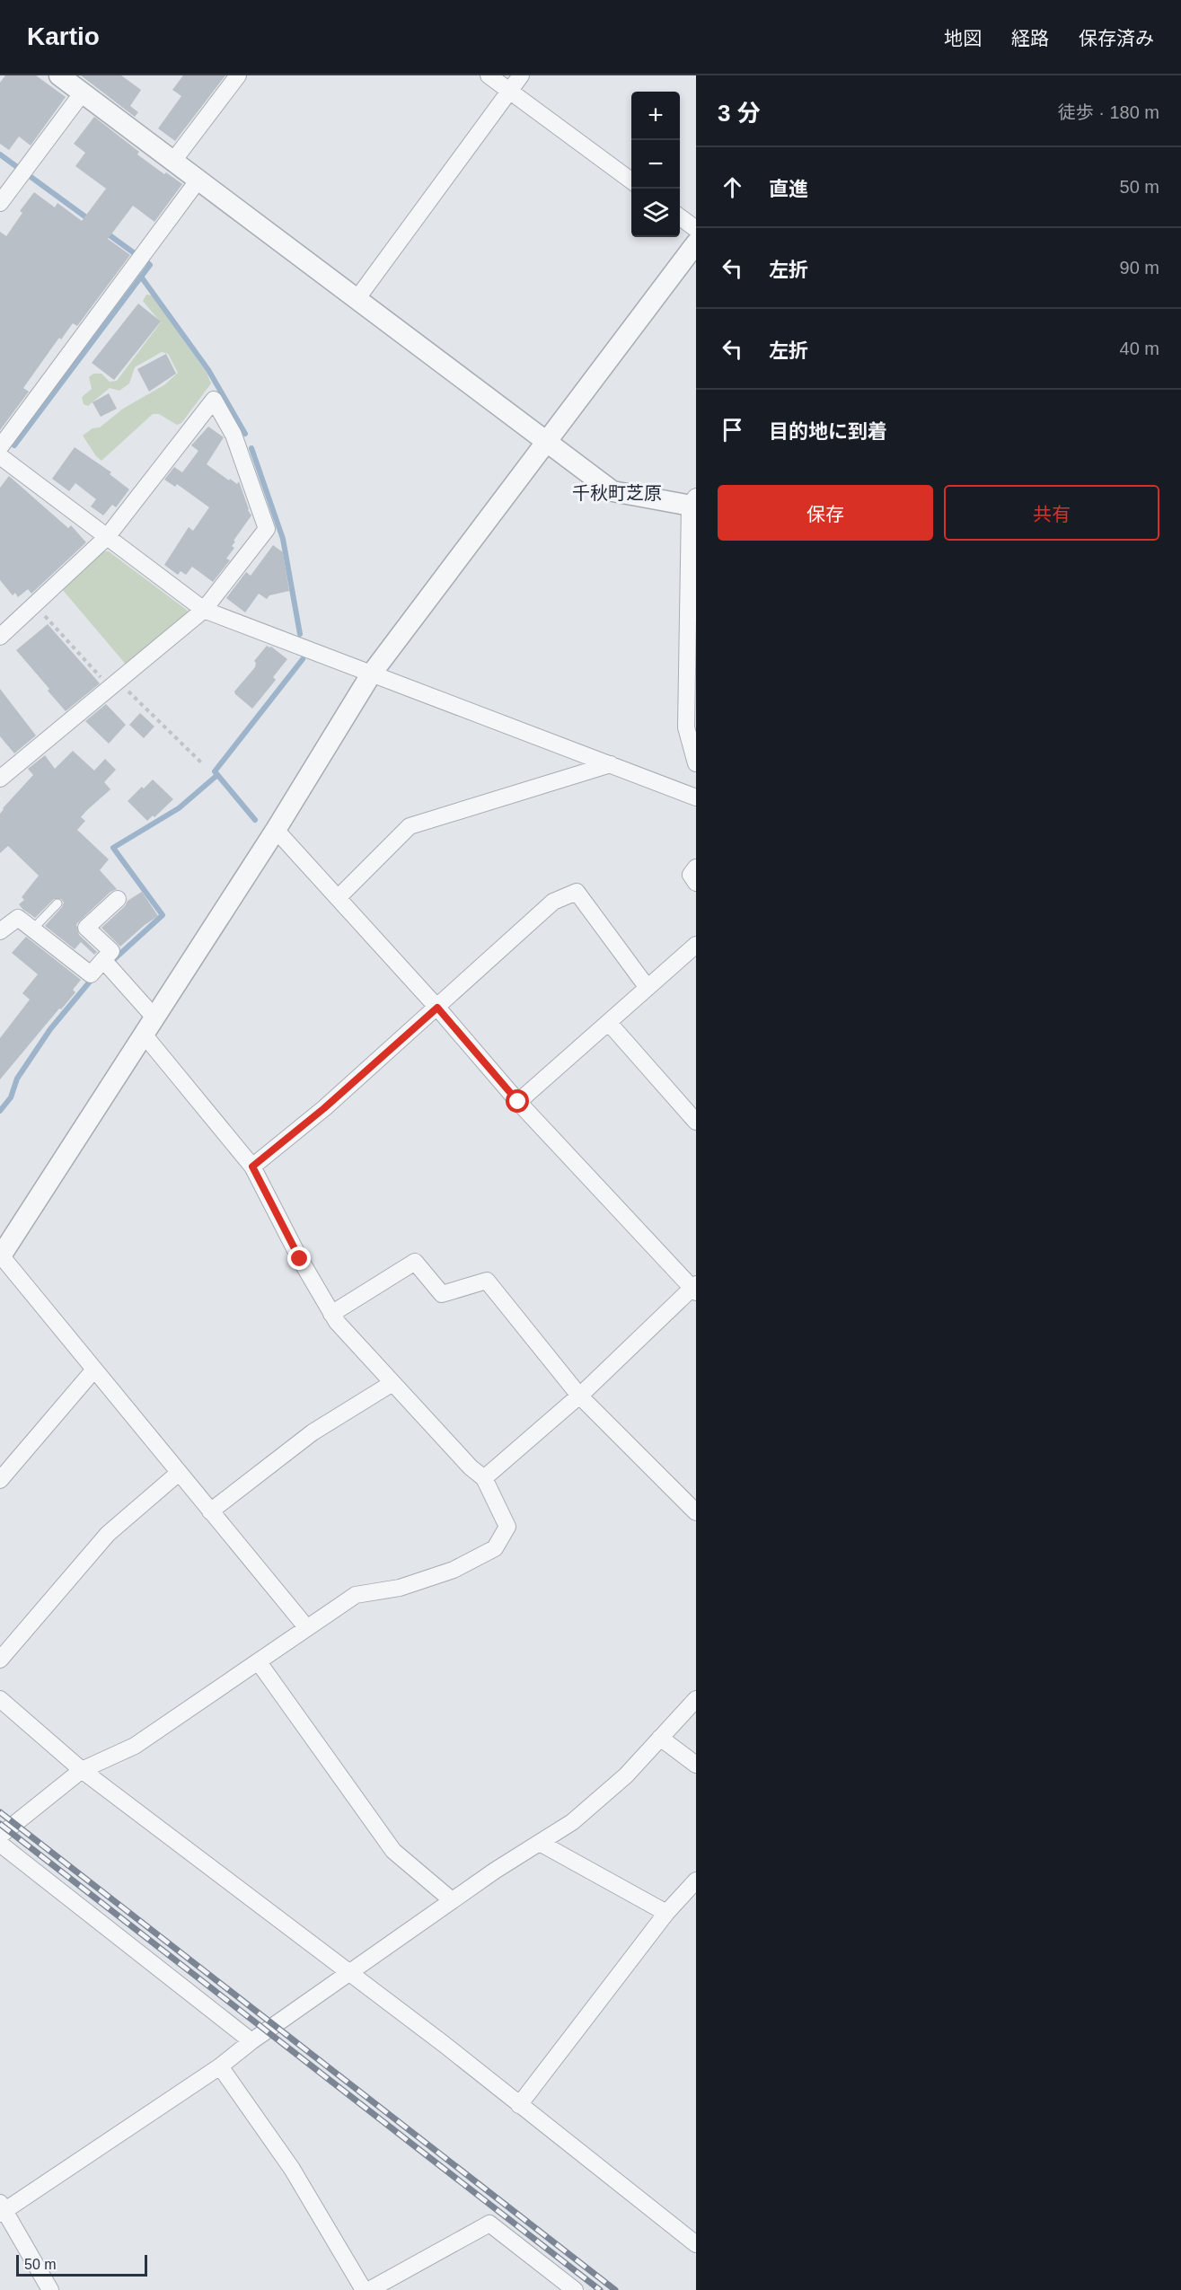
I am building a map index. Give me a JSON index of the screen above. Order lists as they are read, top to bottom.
{
  "districts": ["千秋町芝原"],
  "scale_bar": "50 m",
  "page": {
    "header": "Kartio",
    "nav": ["地図", "経路", "保存済み"],
    "heading": ["3 分", "徒歩 · 180 m"],
    "map_buttons": ["+", "−"],
    "list": [
      ["直進", "50 m"],
      ["左折", "90 m"],
      ["左折", "40 m"],
      "目的地に到着"
    ],
    "buttons": ["保存", "共有"],
    "scale": "50 m"
  }
}
